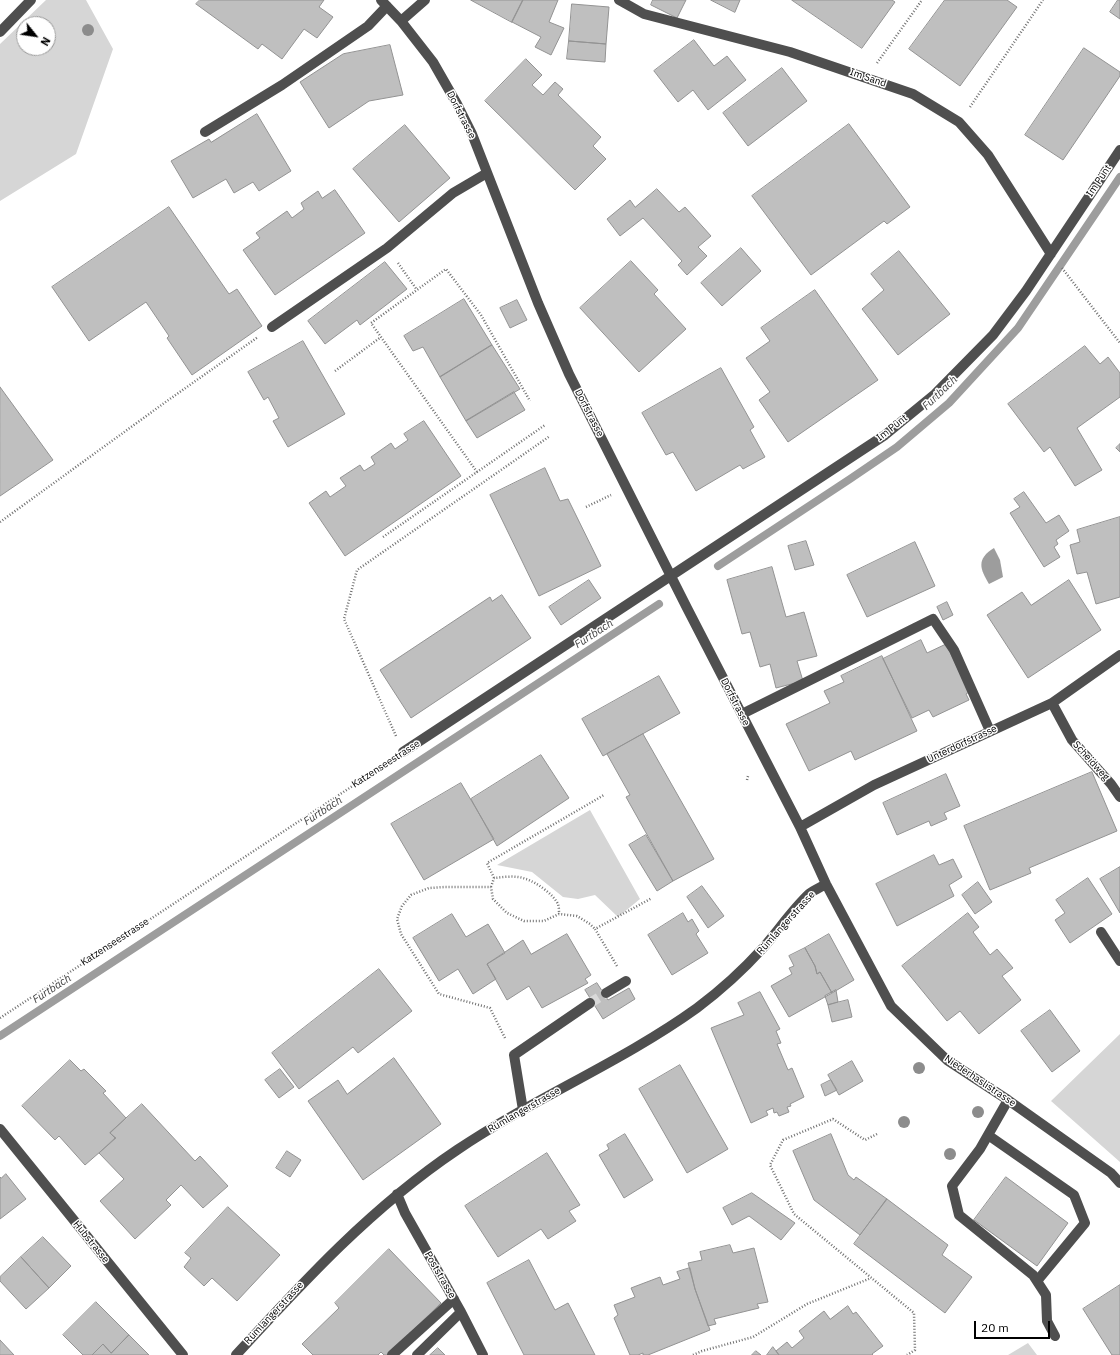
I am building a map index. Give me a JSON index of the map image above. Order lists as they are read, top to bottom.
{
  "streets": {
    "street": [
      "Im Sand",
      "Dorfstrasse",
      "Im Pünt",
      "Unterdorfstrasse",
      "Scheidweg",
      "Katzenseestrasse",
      "Rümlangerstrasse",
      "Niederhaslistrasse",
      "Hubstrasse",
      "Poststrasse"
    ]
  },
  "crossings": [
    ["Im Sand", "Im Pünt"],
    ["Dorfstrasse", "Im Pünt"],
    ["Dorfstrasse", "Unterdorfstrasse"],
    ["Dorfstrasse", "Katzenseestrasse"],
    ["Dorfstrasse", "Niederhaslistrasse"],
    ["Im Pünt", "Katzenseestrasse"],
    ["Unterdorfstrasse", "Scheidweg"],
    ["Unterdorfstrasse", "Niederhaslistrasse"],
    ["Rümlangerstrasse", "Niederhaslistrasse"],
    ["Rümlangerstrasse", "Poststrasse"]
  ],
  "water": ["Furtbach"],
  "scale_bar": "20 m",
  "north": "bottom right"
}
